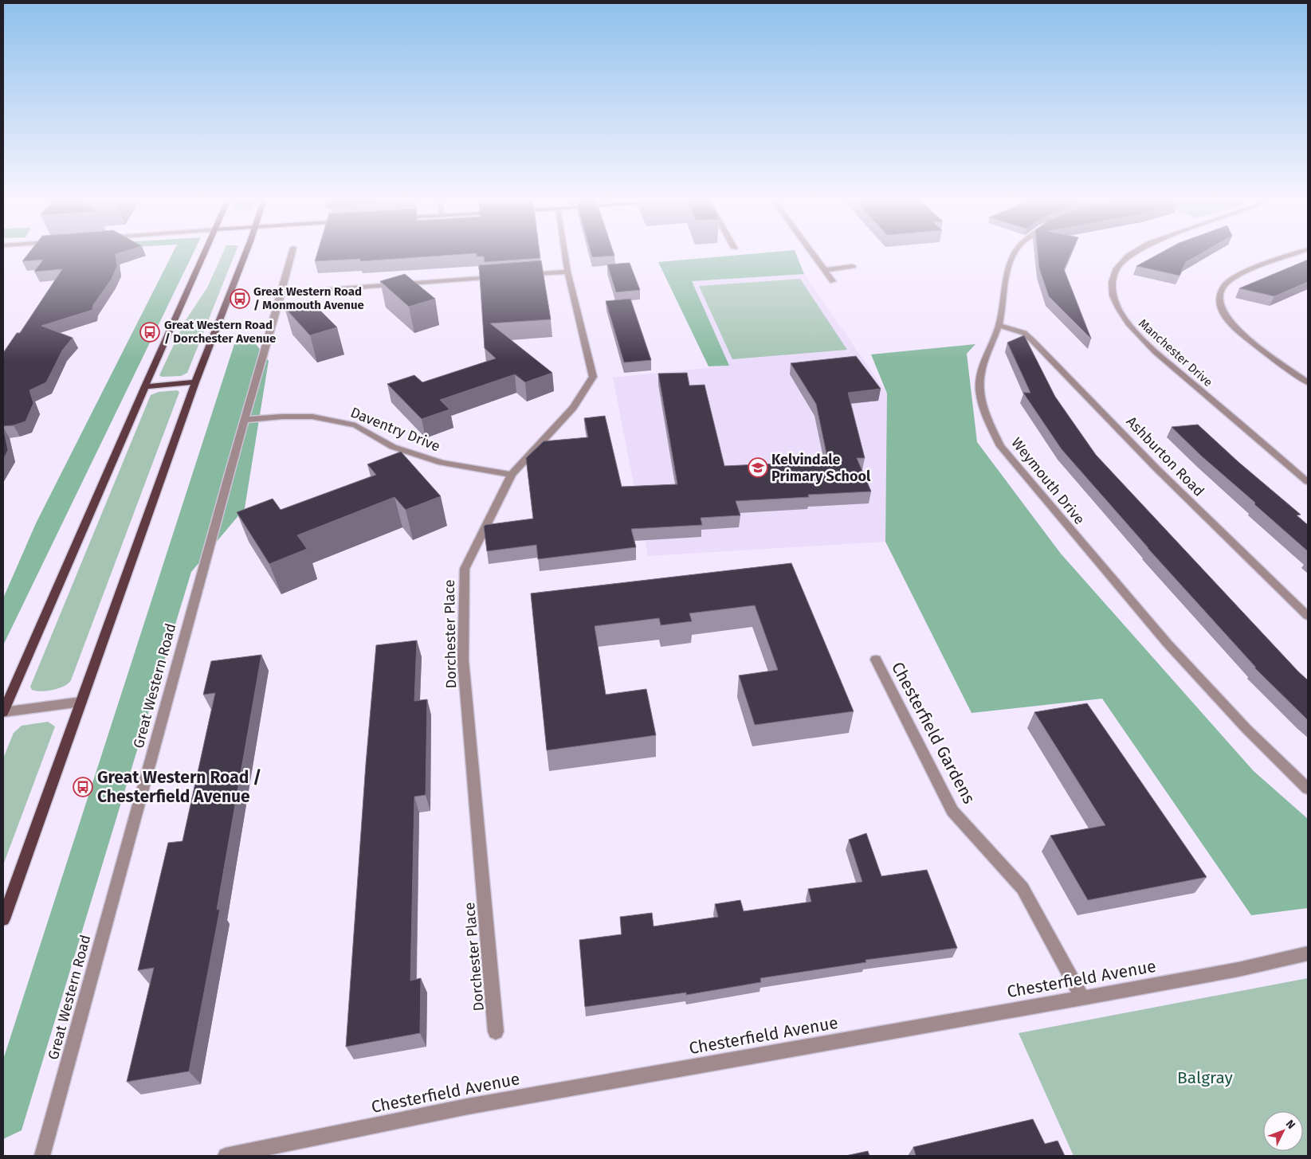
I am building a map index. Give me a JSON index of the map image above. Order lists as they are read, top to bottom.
{
  "streets": {
    "street": [
      "Manchester Drive",
      "Daventry Drive",
      "Ashburton Road",
      "Weymouth Drive",
      "Dorchester Place",
      "Great Western Road",
      "Chesterfield Gardens",
      "Chesterfield Avenue"
    ]
  },
  "crossings": [
    ["Daventry Drive", "Dorchester Place"],
    ["Daventry Drive", "Great Western Road"],
    ["Ashburton Road", "Weymouth Drive"],
    ["Chesterfield Gardens", "Chesterfield Avenue"]
  ],
  "parks": ["Balgray"],
  "places": {
    "bus stop": ["Great Western Road / Monmouth Avenue", "Great Western Road / Dorchester Avenue", "Great Western Road / Chesterfield Avenue"],
    "school or university": ["Kelvindale Primary School"]
  },
  "north": "top right"
}
